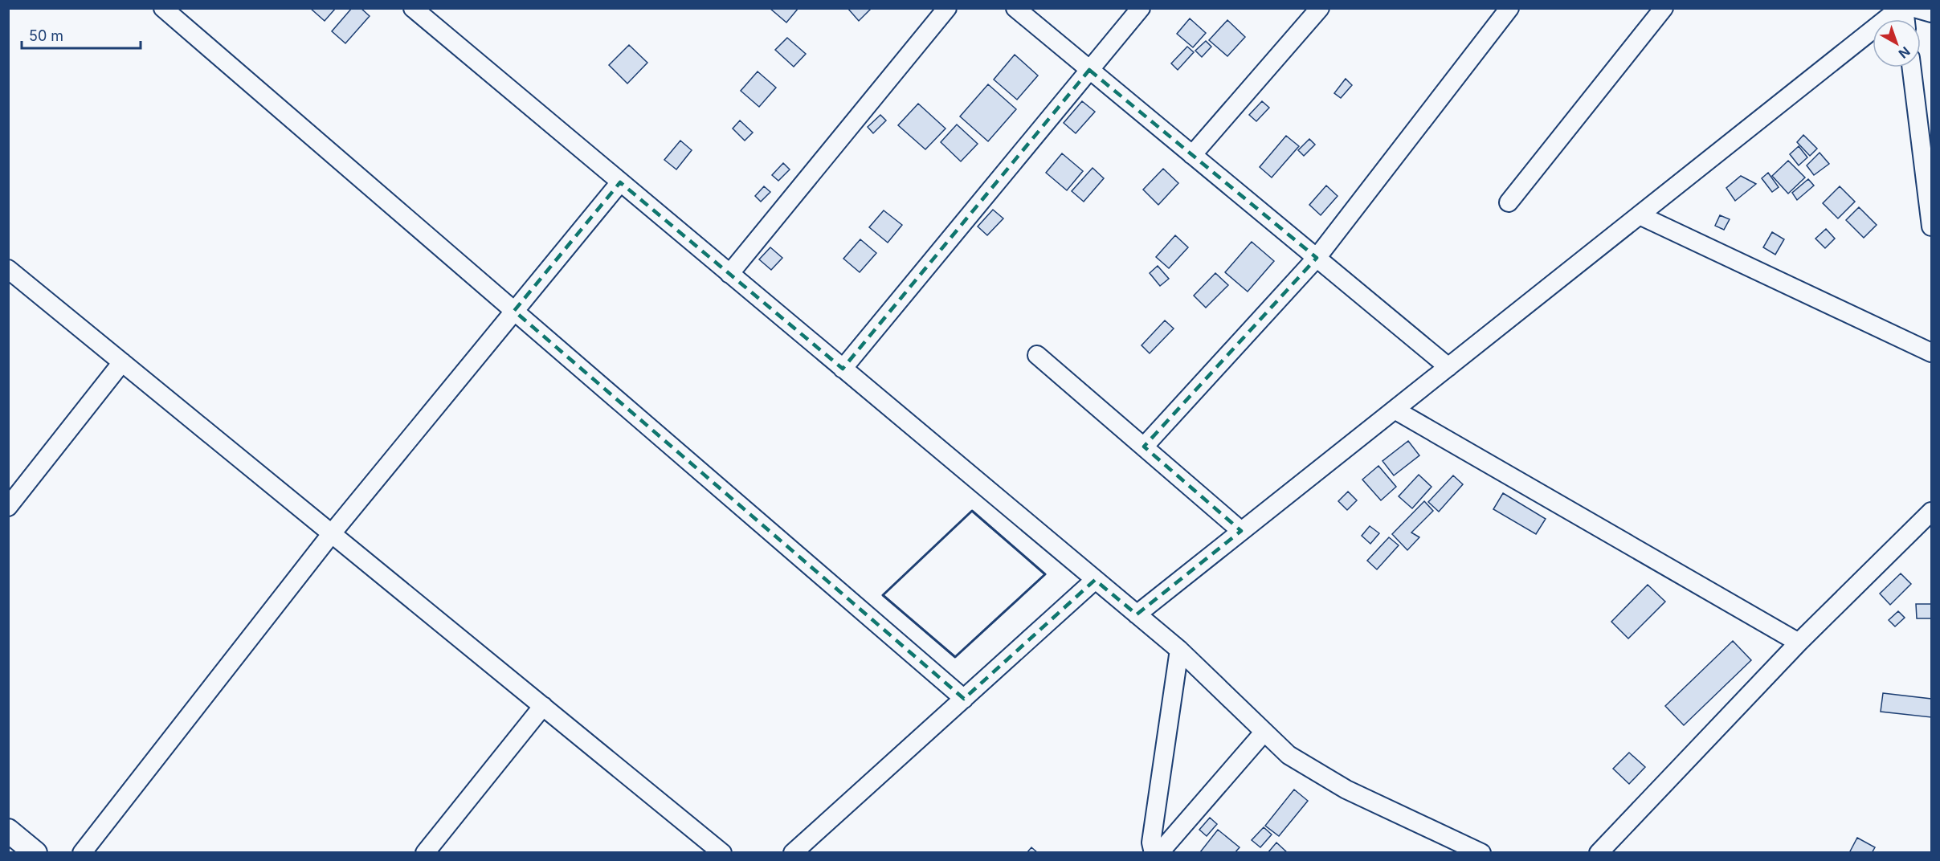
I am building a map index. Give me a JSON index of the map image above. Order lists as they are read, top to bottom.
{
  "scale_bar": "50 m",
  "north": "bottom right"
}
